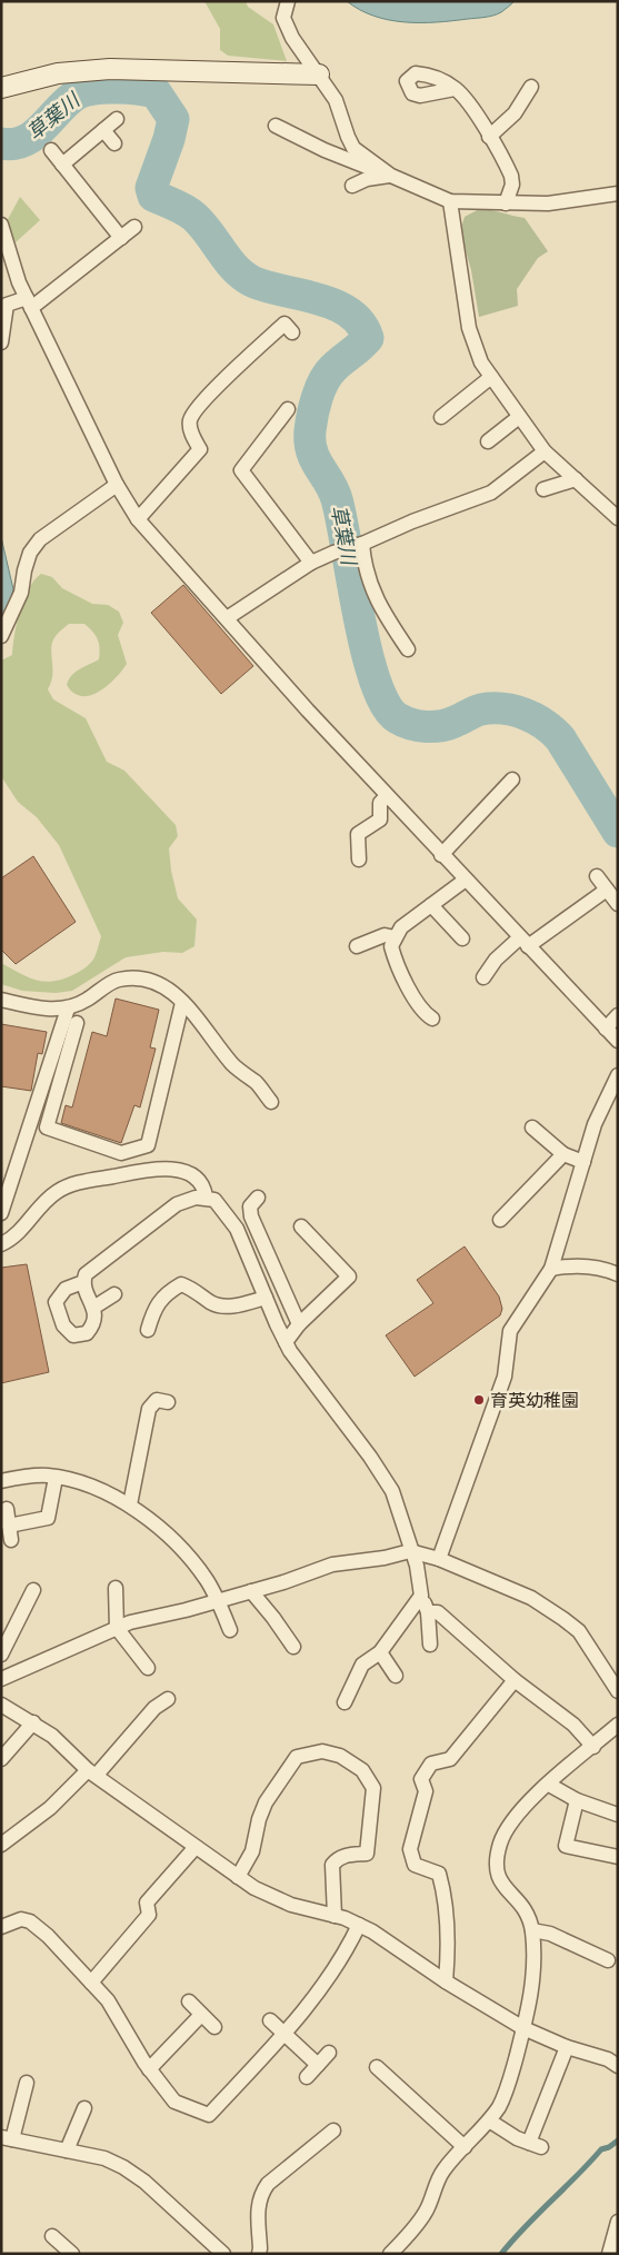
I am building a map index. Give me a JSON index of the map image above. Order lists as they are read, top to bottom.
{
  "water": ["草葉川"],
  "places": ["育英幼稚園"]
}
